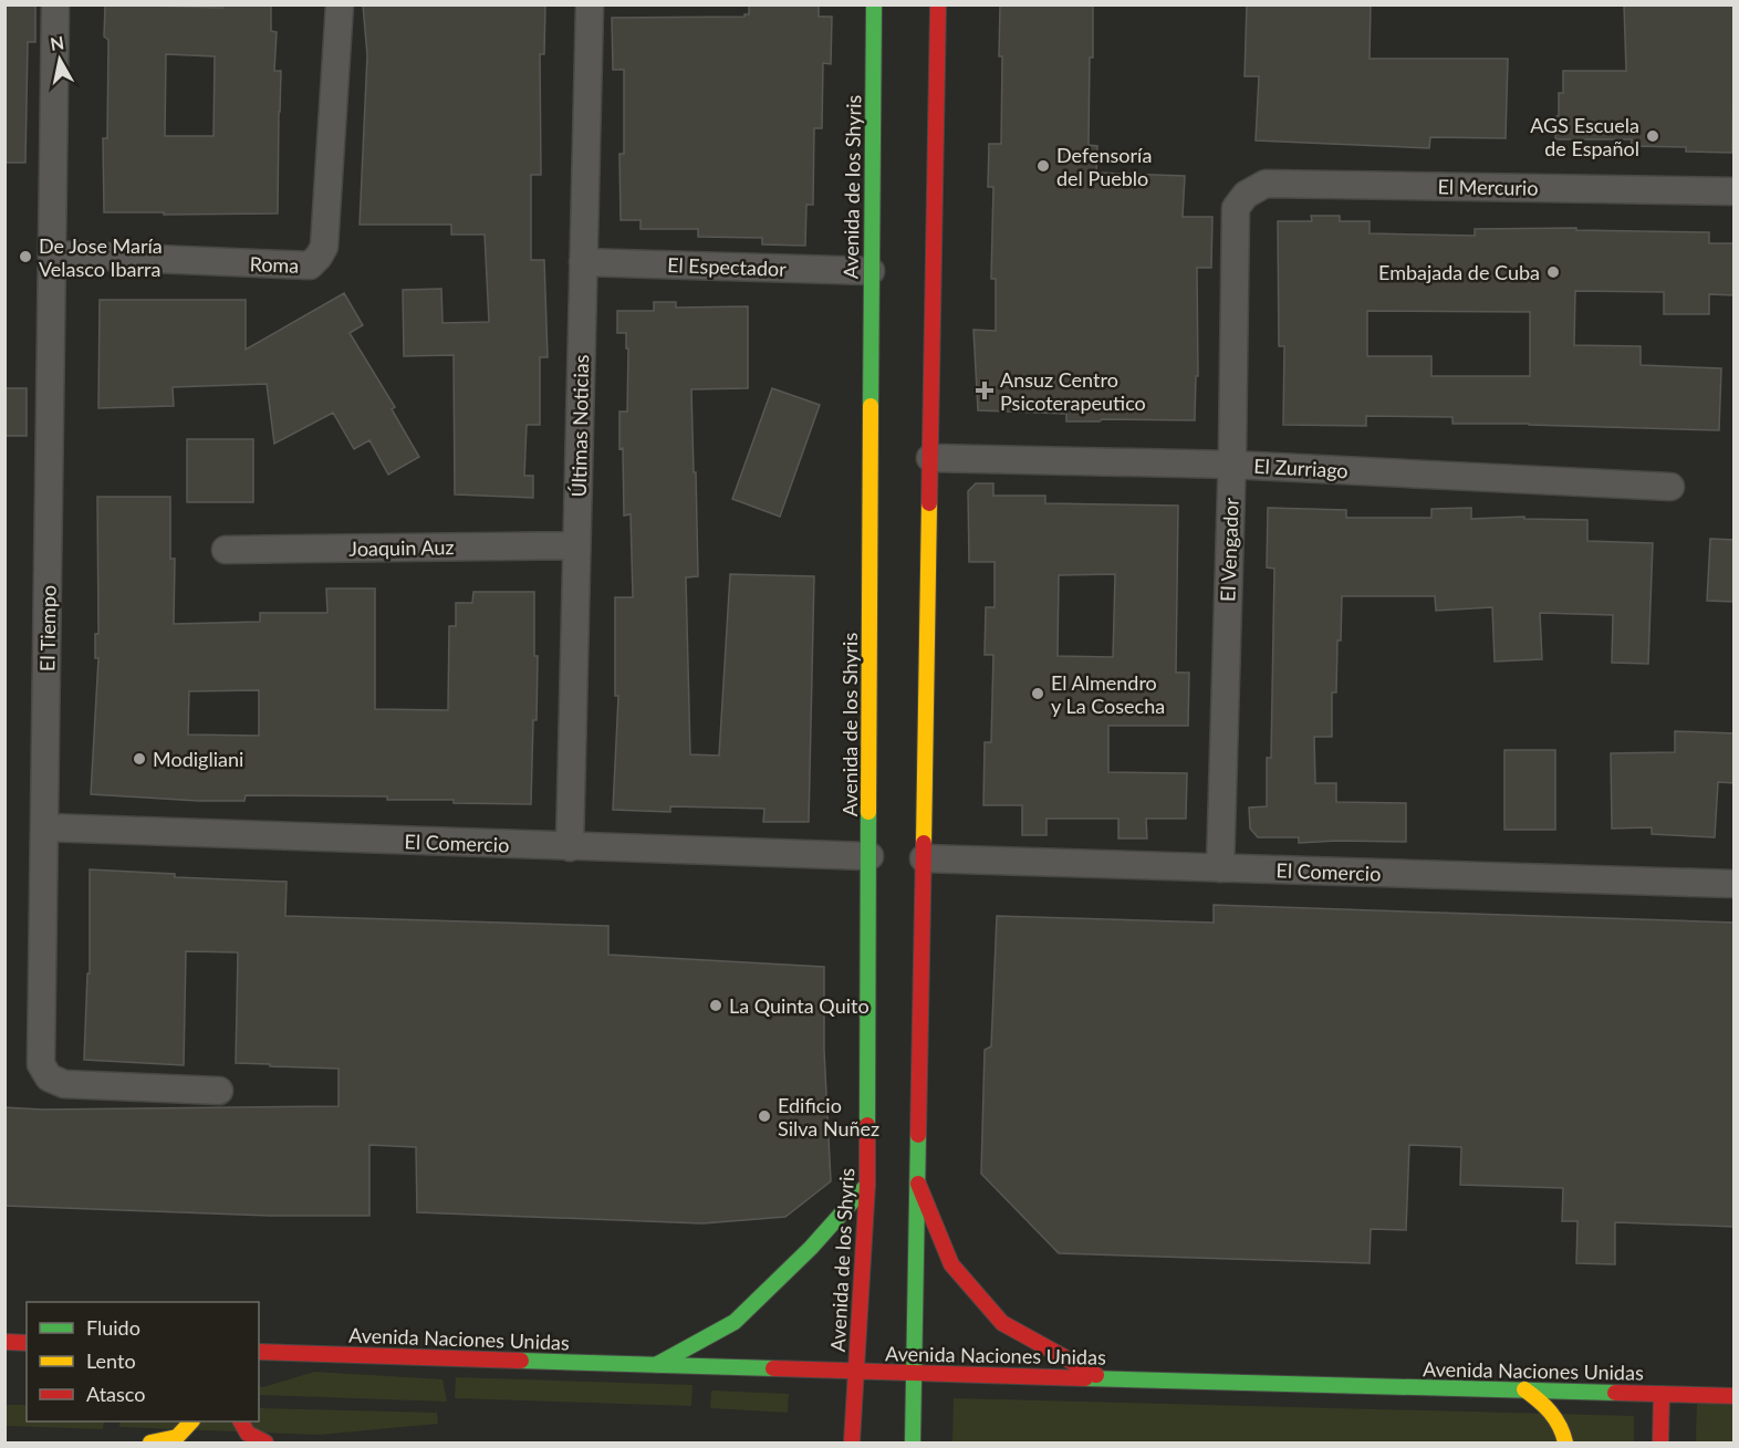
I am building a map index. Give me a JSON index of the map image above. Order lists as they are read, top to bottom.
{
  "streets": {
    "main road": ["Avenida de los Shyris", "Avenida Naciones Unidas"],
    "street": [
      "El Mercurio",
      "Roma",
      "El Espectador",
      "Últimas Noticias",
      "El Zurriago",
      "Joaquin Auz",
      "El Vengador",
      "El Tiempo",
      "El Comercio"
    ]
  },
  "crossings": [
    ["Avenida de los Shyris", "El Espectador"],
    ["Avenida de los Shyris", "El Comercio"],
    ["Avenida de los Shyris", "Avenida Naciones Unidas"],
    ["El Mercurio", "El Vengador"],
    ["Roma", "El Tiempo"],
    ["El Espectador", "Últimas Noticias"],
    ["Últimas Noticias", "Joaquin Auz"],
    ["Últimas Noticias", "El Comercio"],
    ["El Zurriago", "El Vengador"],
    ["El Vengador", "El Comercio"],
    ["El Tiempo", "El Comercio"]
  ],
  "places": {
    "other": [
      "AGS Escuela de Español",
      "Defensoría del Pueblo",
      "De Jose María Velasco Ibarra",
      "Embajada de Cuba",
      "El Almendro y La Cosecha",
      "Modigliani",
      "La Quinta Quito",
      "Edificio Silva Nuñez"
    ],
    "health": ["Ansuz Centro Psicoterapeutico"]
  },
  "legend": ["Fluido", "Lento", "Atasco"],
  "north": "top"
}
